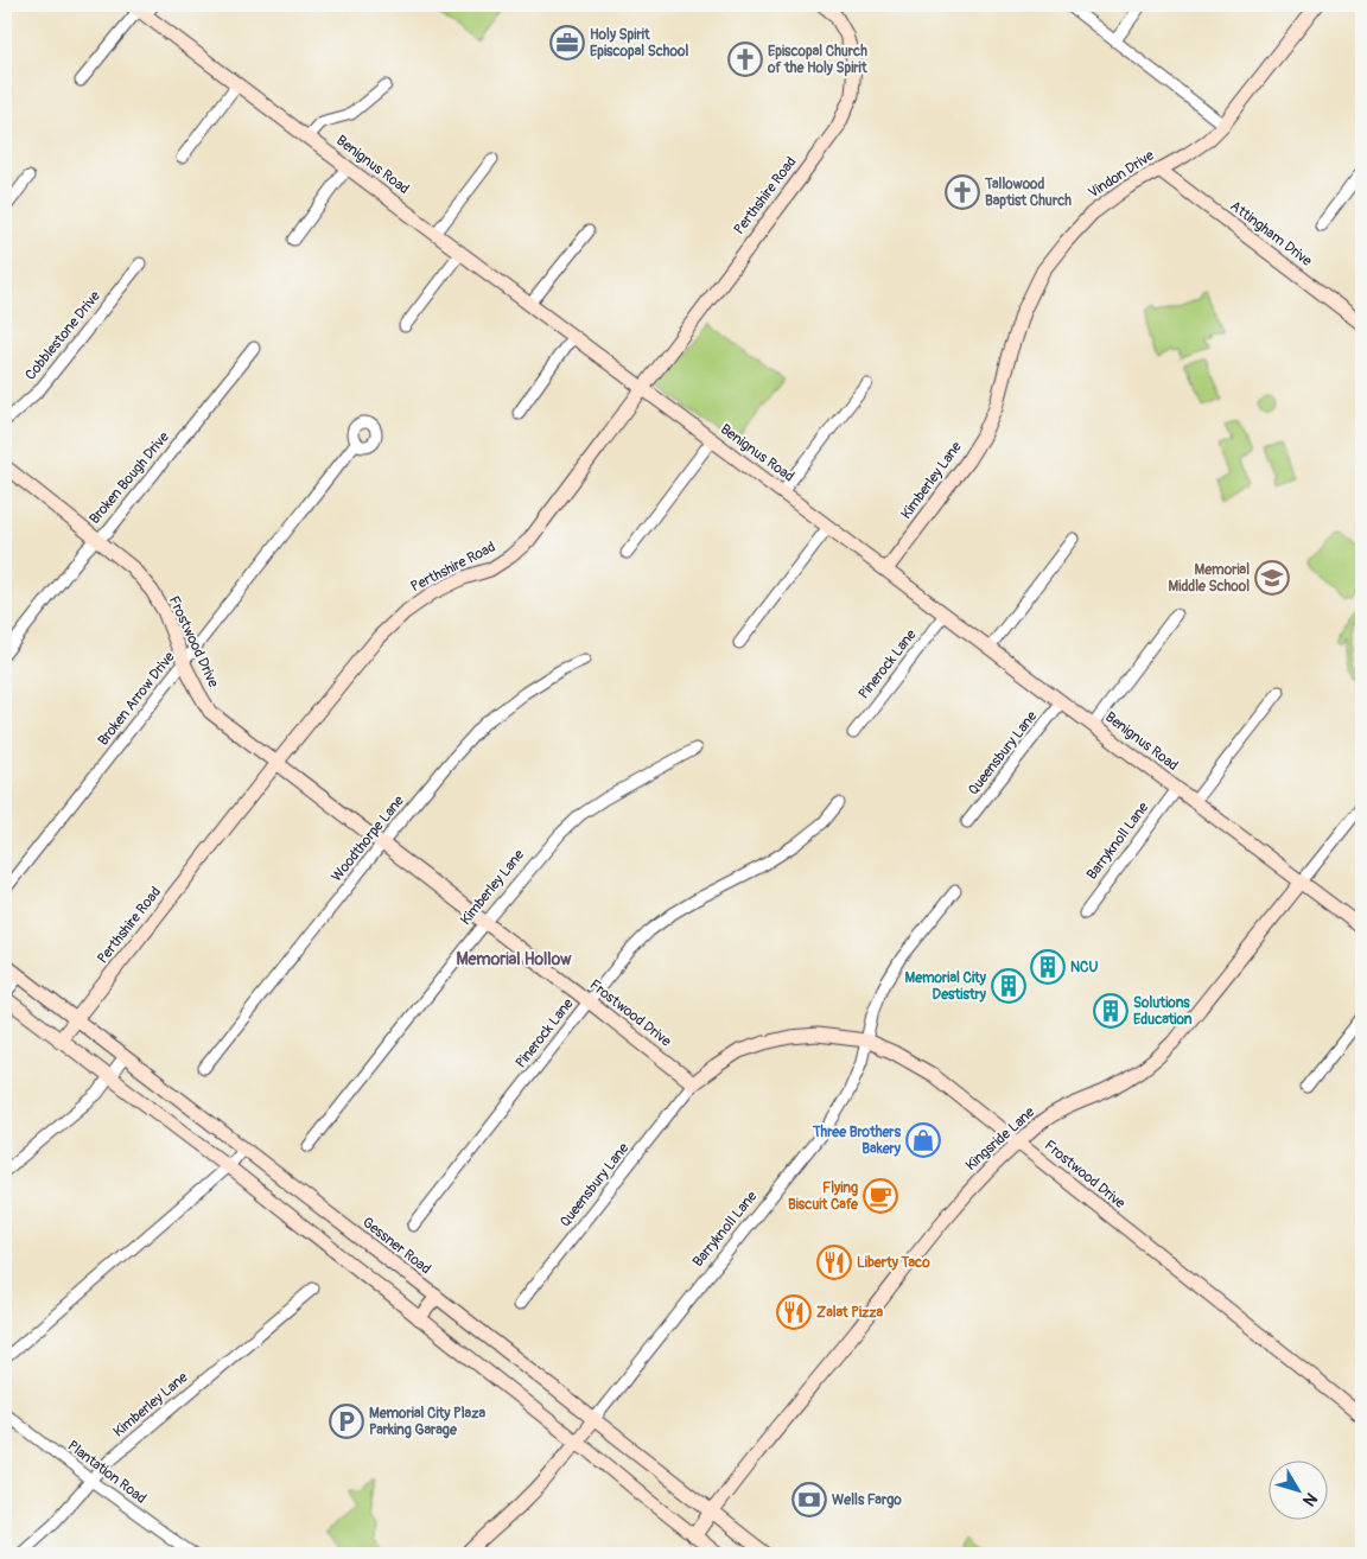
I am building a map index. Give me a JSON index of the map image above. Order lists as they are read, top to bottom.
{
  "streets": {
    "street": [
      "Benignus Road",
      "Vindon Drive",
      "Perthshire Road",
      "Attingham Drive",
      "Cobblestone Drive",
      "Broken Bough Drive",
      "Kimberley Lane",
      "Frostwood Drive",
      "Pinerock Lane",
      "Broken Arrow Drive",
      "Queensbury Lane",
      "Woodthorpe Lane",
      "Barryknoll Lane",
      "Kingsride Lane",
      "Gessner Road",
      "Plantation Road"
    ]
  },
  "crossings": [
    ["Benignus Road", "Perthshire Road"],
    ["Benignus Road", "Kimberley Lane"],
    ["Benignus Road", "Pinerock Lane"],
    ["Benignus Road", "Queensbury Lane"],
    ["Benignus Road", "Barryknoll Lane"],
    ["Benignus Road", "Kingsride Lane"],
    ["Vindon Drive", "Attingham Drive"],
    ["Vindon Drive", "Kimberley Lane"],
    ["Perthshire Road", "Frostwood Drive"],
    ["Perthshire Road", "Gessner Road"],
    ["Broken Bough Drive", "Frostwood Drive"],
    ["Kimberley Lane", "Frostwood Drive"],
    ["Kimberley Lane", "Plantation Road"],
    ["Frostwood Drive", "Pinerock Lane"],
    ["Frostwood Drive", "Broken Arrow Drive"],
    ["Frostwood Drive", "Queensbury Lane"],
    ["Frostwood Drive", "Woodthorpe Lane"],
    ["Frostwood Drive", "Barryknoll Lane"],
    ["Frostwood Drive", "Kingsride Lane"],
    ["Barryknoll Lane", "Gessner Road"],
    ["Kingsride Lane", "Gessner Road"]
  ],
  "districts": ["Memorial Hollow"],
  "places": {
    "office": ["Holy Spirit Episcopal School"],
    "church": ["Episcopal Church of the Holy Spirit", "Tallowood Baptist Church"],
    "school or university": ["Memorial Middle School"],
    "building": ["NCU", "Memorial City Destistry", "Solutions Education"],
    "shop": ["Three Brothers Bakery"],
    "cafe": ["Flying Biscuit Cafe"],
    "restaurant": ["Liberty Taco", "Zalat Pizza"],
    "parking": ["Memorial City Plaza Parking Garage"],
    "bank": ["Wells Fargo"]
  },
  "north": "bottom right"
}
